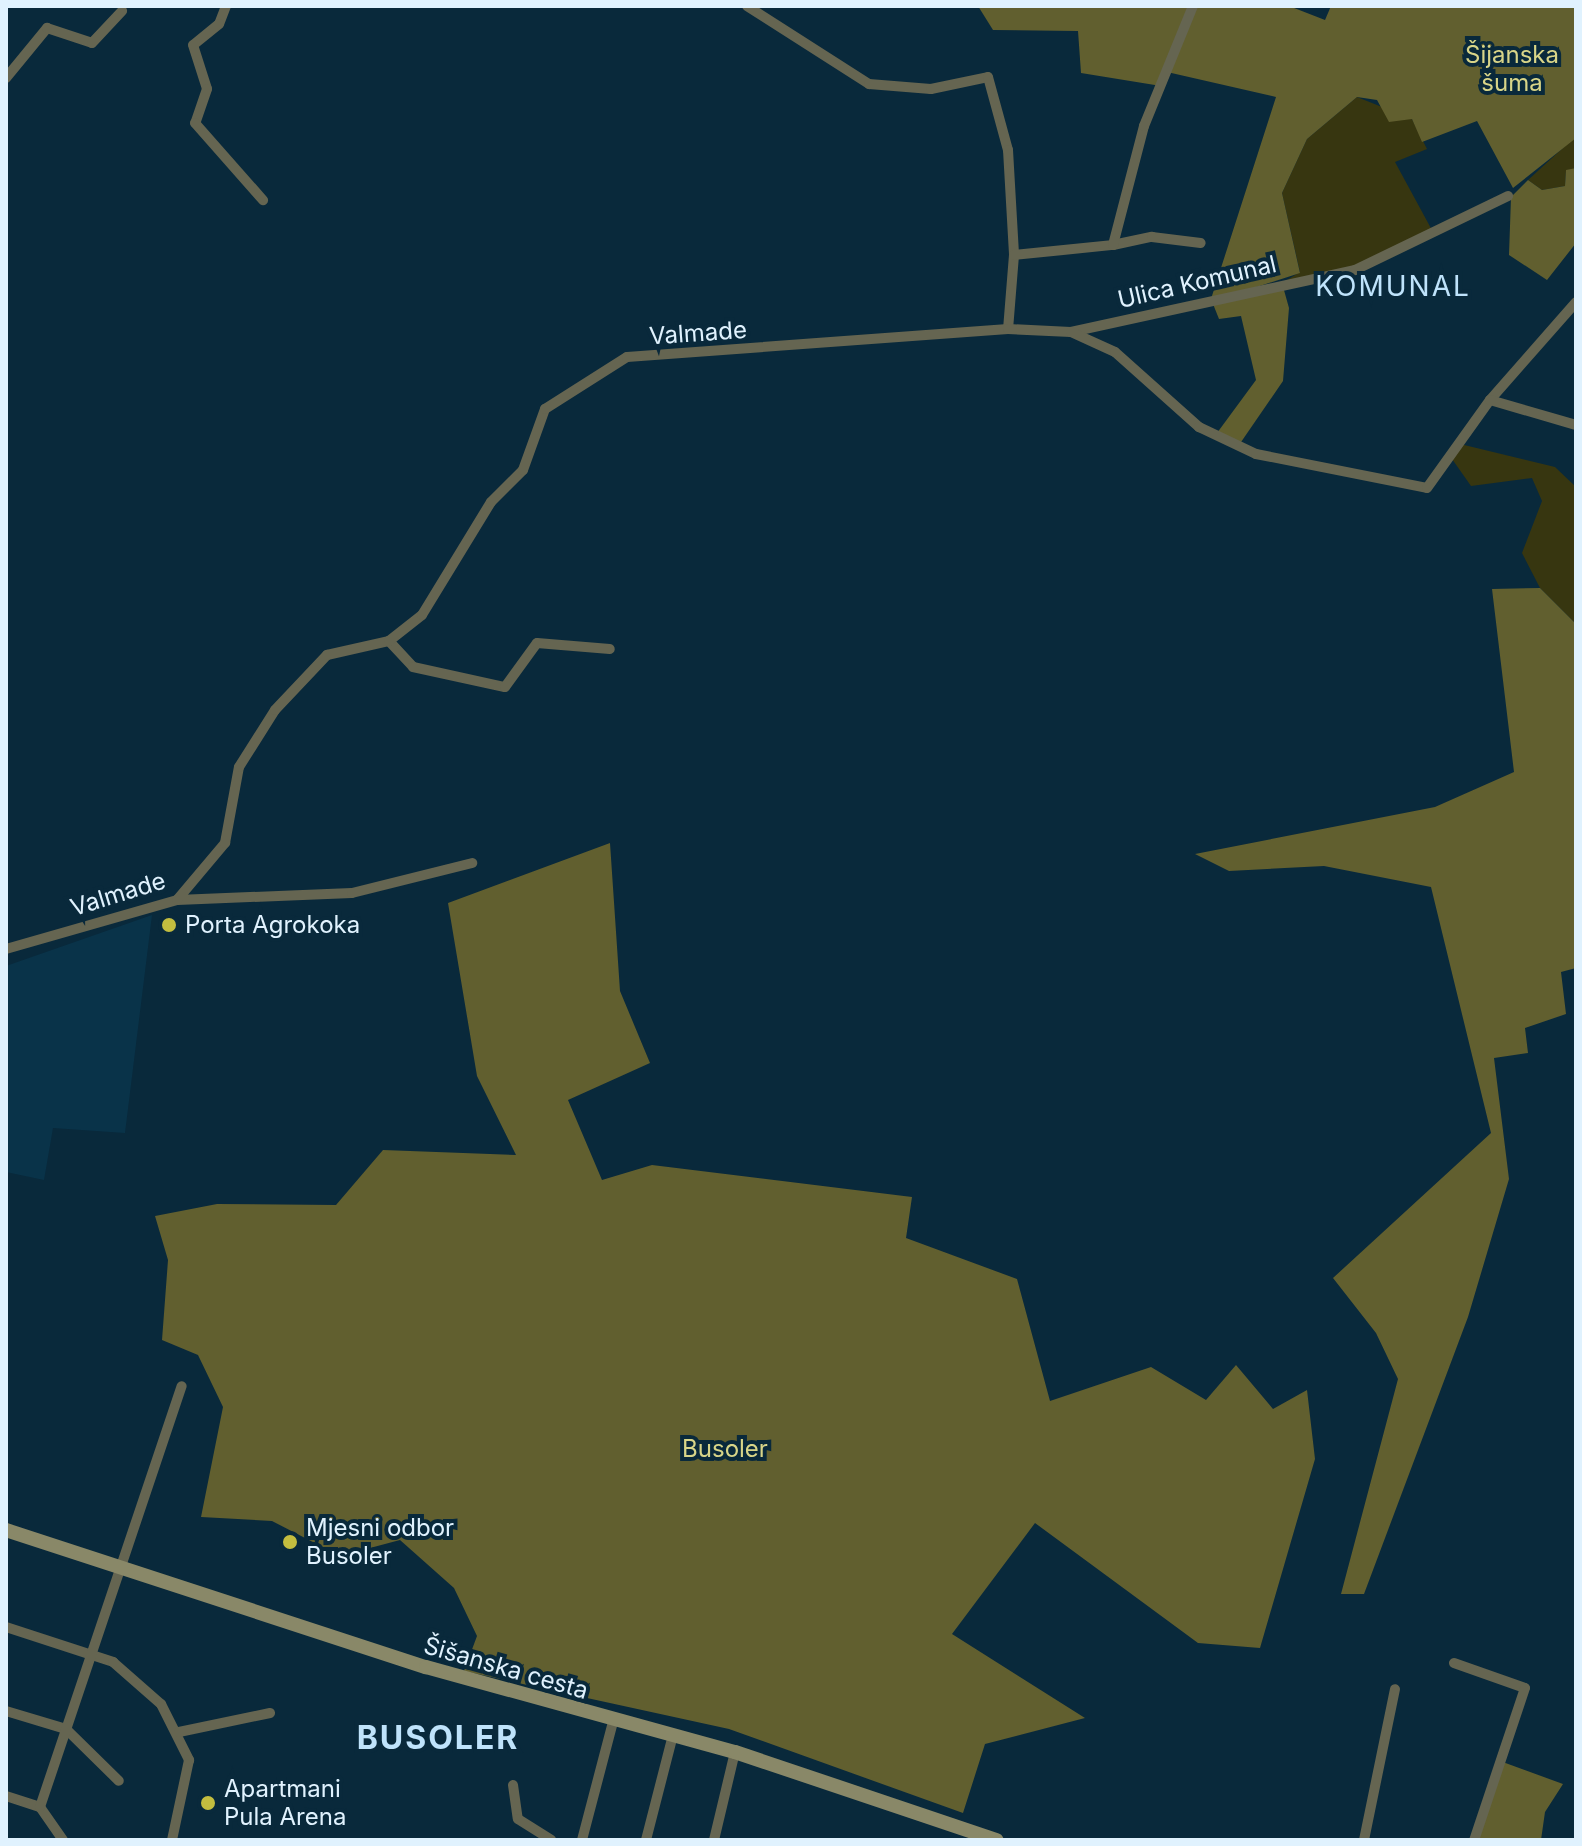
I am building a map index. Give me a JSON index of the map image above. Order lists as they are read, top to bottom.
{
  "streets": {
    "main road": ["Šišanska cesta"],
    "street": ["Ulica Komunal", "Valmade"]
  },
  "crossings": [
    ["Ulica Komunal", "Valmade"]
  ],
  "districts": ["KOMUNAL", "BUSOLER"],
  "parks": ["Šijanska šuma", "Busoler"],
  "places": ["Porta Agrokoka", "Mjesni odbor Busoler", "Apartmani Pula Arena"]
}
